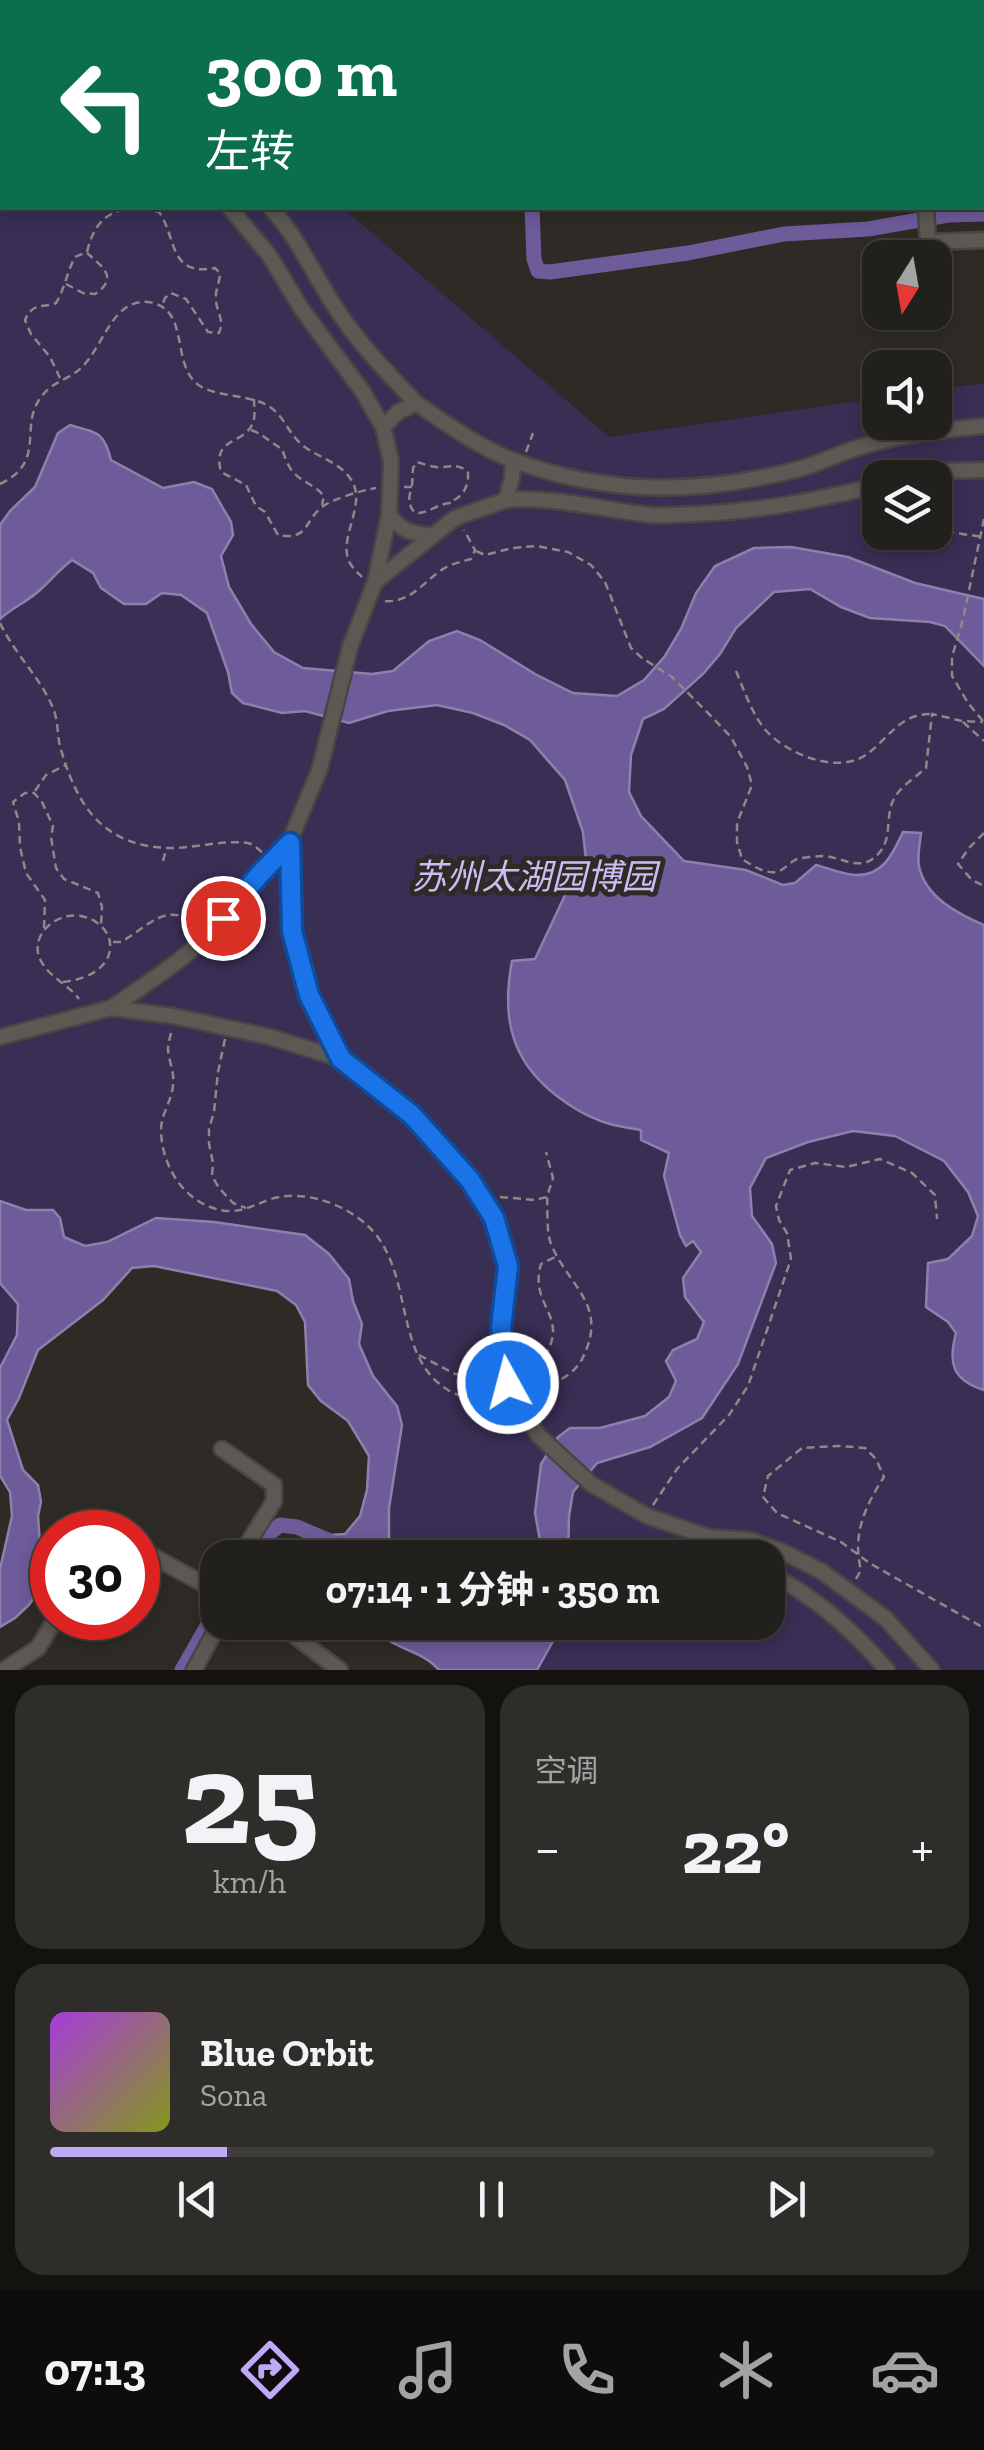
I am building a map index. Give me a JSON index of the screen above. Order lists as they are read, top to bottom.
{
  "parks": ["苏州太湖园博园"],
  "north": "bottom",
  "page": {
    "turn": ["300 m", "左转"],
    "limit": "30",
    "trip": "07:14 · 1 分钟 · 350 m",
    "tile": [
      ["25", "km/h"],
      "空调"
    ],
    "heat": ["−", "22°", "+"],
    "song": ["Blue Orbit", "Sona"],
    "tabs": "07:13"
  }
}
